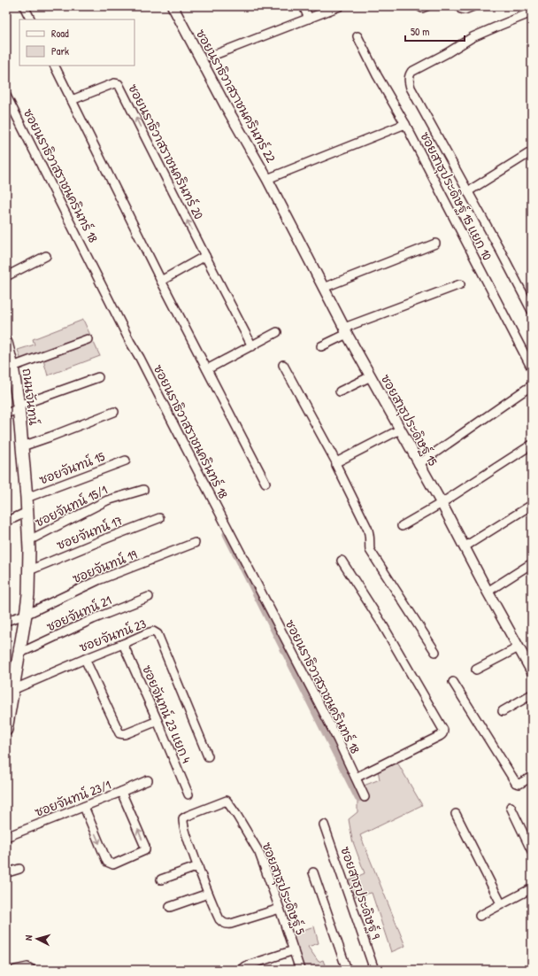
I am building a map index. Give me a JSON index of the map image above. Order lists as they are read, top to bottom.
{
  "streets": {
    "main road": ["ถนนจันทน์"],
    "street": [
      "ซอยนราธิวาสราชนครินทร์ 22",
      "ซอยนราธิวาสราชนครินทร์ 20",
      "ซอยนราธิวาสราชนครินทร์ 18",
      "ซอยสาธุประดิษฐ์ 15 แยก 10",
      "ซอยสาธุประดิษฐ์ 15",
      "ซอยจันทน์ 15",
      "ซอยจันทน์ 15/1",
      "ซอยจันทน์ 17",
      "ซอยจันทน์ 19",
      "ซอยจันทน์ 21",
      "ซอยจันทน์ 23",
      "ซอยจันทน์ 23 แยก 4",
      "ซอยจันทน์ 23/1",
      "ซอยสาธุประดิษฐ์ 5",
      "ซอยสาธุประดิษฐ์ 9"
    ]
  },
  "crossings": [
    ["ซอยนราธิวาสราชนครินทร์ 22", "ซอยสาธุประดิษฐ์ 15"],
    ["ถนนจันทน์", "ซอยจันทน์ 15"],
    ["ถนนจันทน์", "ซอยจันทน์ 15/1"],
    ["ถนนจันทน์", "ซอยจันทน์ 17"],
    ["ถนนจันทน์", "ซอยจันทน์ 19"],
    ["ถนนจันทน์", "ซอยจันทน์ 21"],
    ["ถนนจันทน์", "ซอยจันทน์ 23"],
    ["ซอยจันทน์ 23", "ซอยจันทน์ 23 แยก 4"]
  ],
  "legend": ["Road", "Park"],
  "scale_bar": "50 m",
  "north": "left"
}
